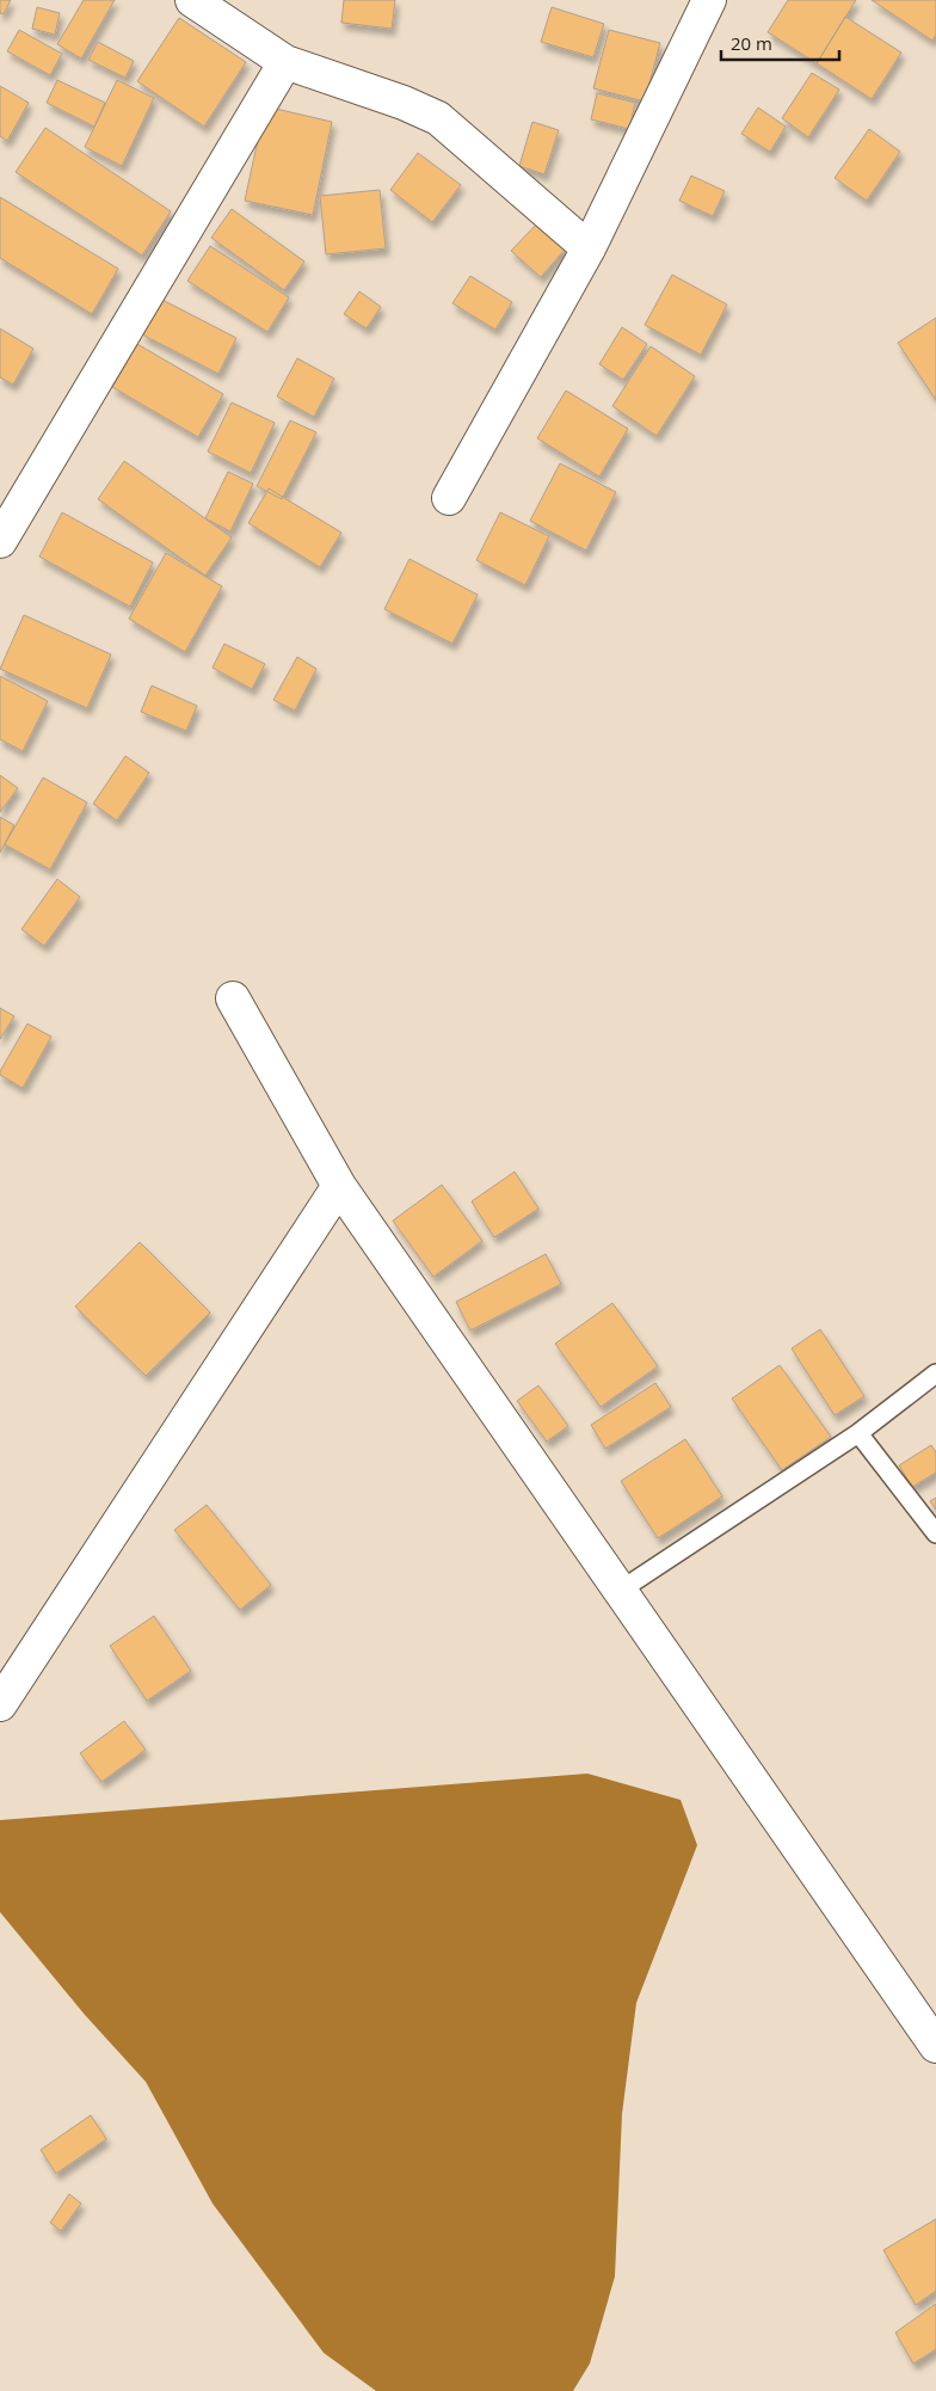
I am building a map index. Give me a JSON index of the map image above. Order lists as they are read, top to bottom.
{
  "scale_bar": "20 m"
}
